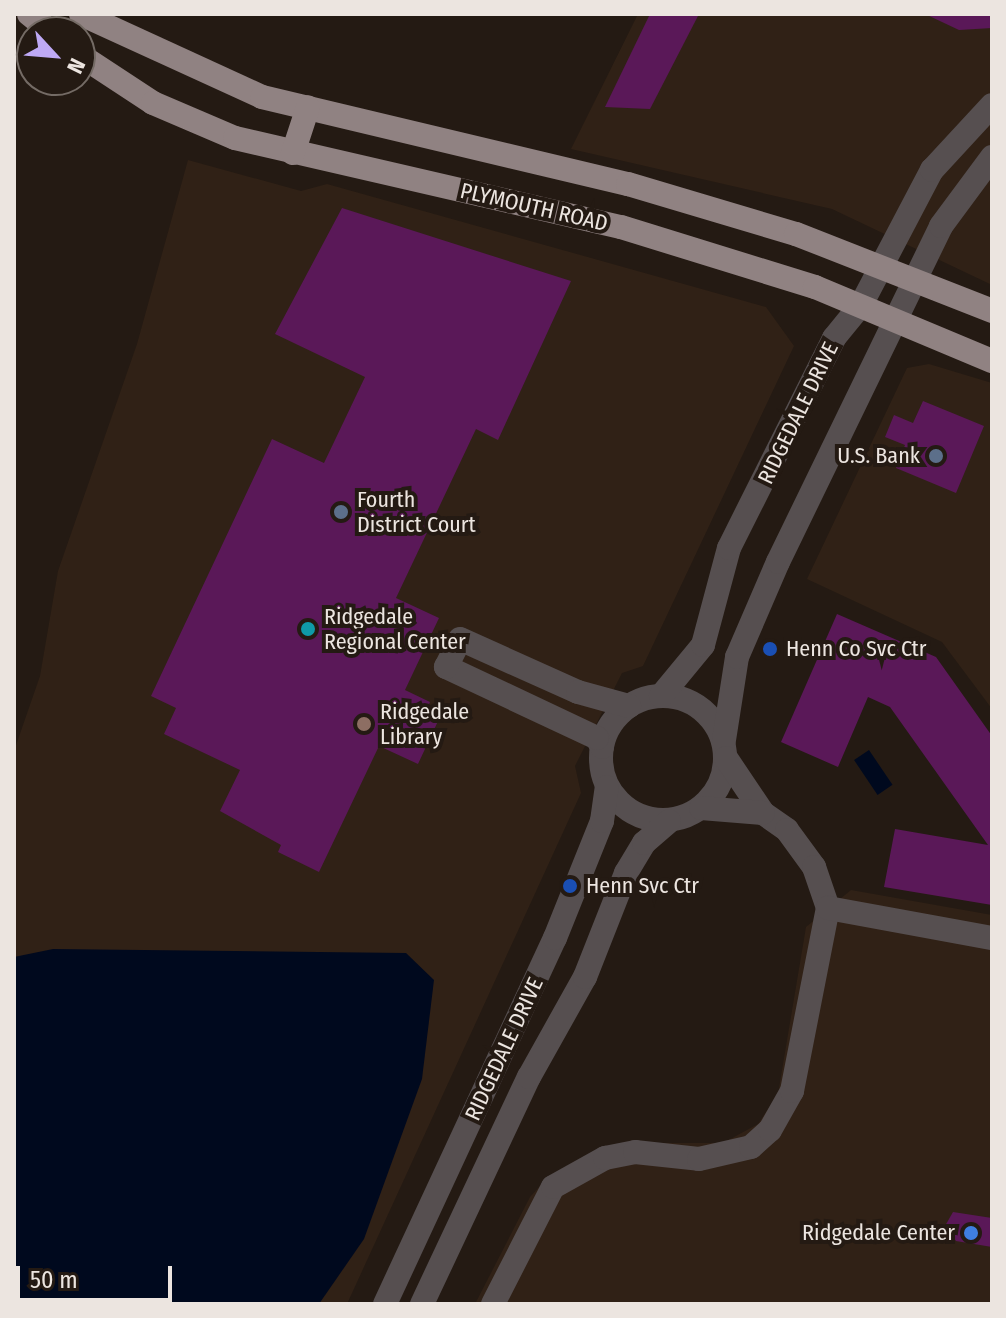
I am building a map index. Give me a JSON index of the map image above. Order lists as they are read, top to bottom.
{
  "streets": {
    "main road": ["PLYMOUTH ROAD"],
    "street": ["RIDGEDALE DRIVE"]
  },
  "crossings": [
    ["PLYMOUTH ROAD", "RIDGEDALE DRIVE"]
  ],
  "places": [
    "U.S. Bank",
    "Fourth District Court",
    "Ridgedale Regional Center",
    "Henn Co Svc Ctr",
    "Ridgedale Library",
    "Henn Svc Ctr",
    "Ridgedale Center"
  ],
  "scale_bar": "50 m",
  "north": "bottom right"
}
